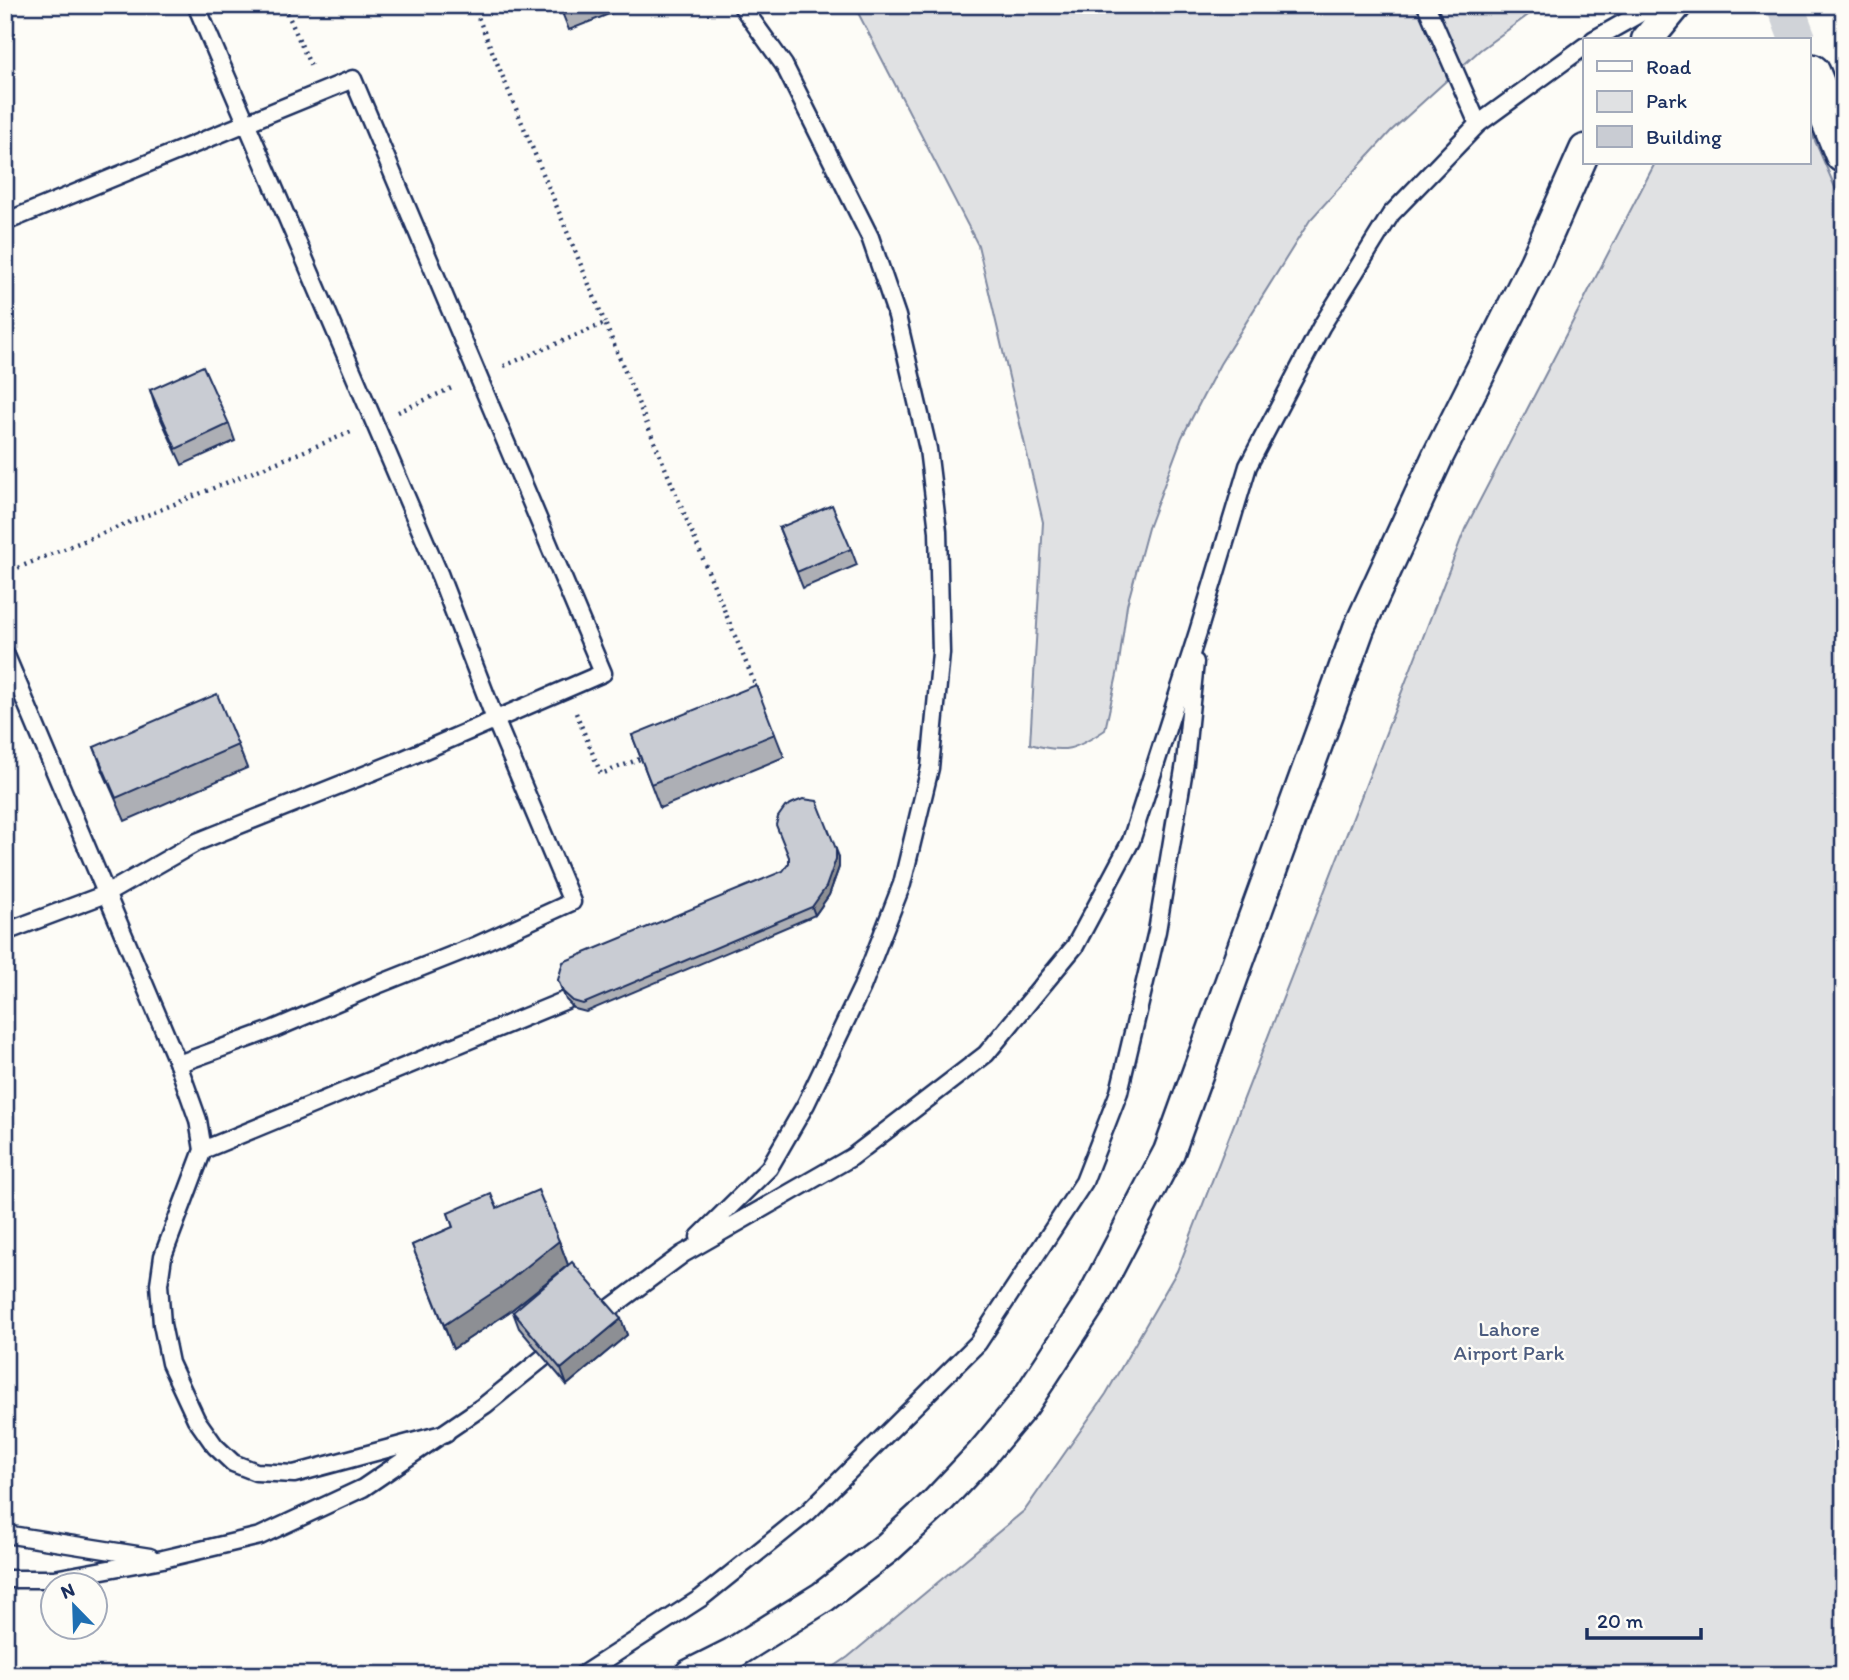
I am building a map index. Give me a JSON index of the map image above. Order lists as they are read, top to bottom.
{
  "parks": ["Lahore Airport Park"],
  "legend": ["Road", "Park", "Building"],
  "scale_bar": "20 m",
  "north": "top left"
}
